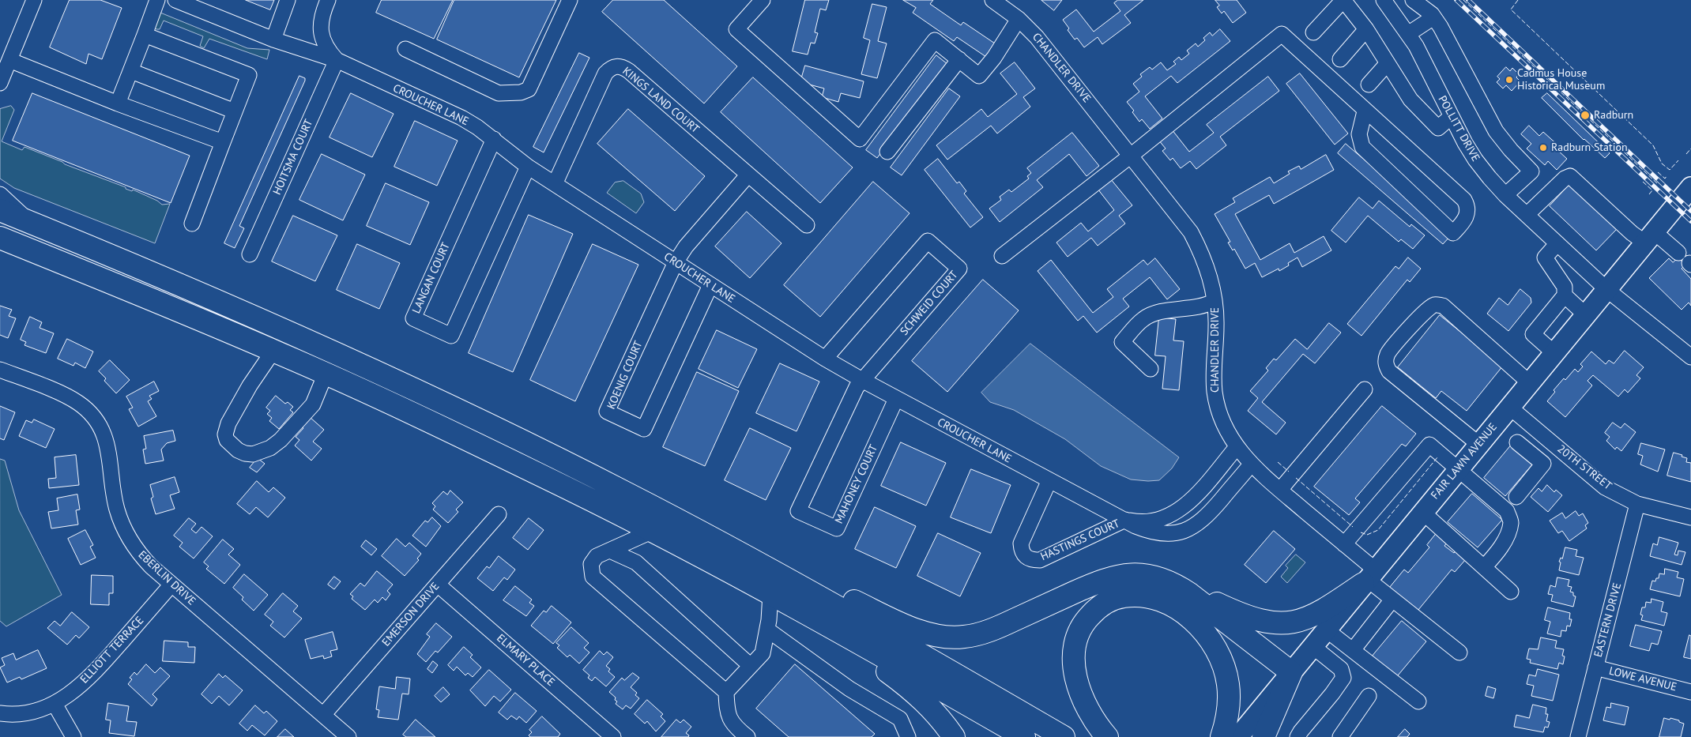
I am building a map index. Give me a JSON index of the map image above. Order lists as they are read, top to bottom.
{
  "streets": {
    "main road": ["FAIR LAWN AVENUE"],
    "street": [
      "CHANDLER DRIVE",
      "KINGS LAND COURT",
      "CROUCHER LANE",
      "POLLITT DRIVE",
      "HOITSMA COURT",
      "LANGAN COURT",
      "SCHWEID COURT",
      "KOENIG COURT",
      "20TH STREET",
      "MAHONEY COURT",
      "HASTINGS COURT",
      "EBERLIN DRIVE",
      "EMERSON DRIVE",
      "EASTERN DRIVE",
      "ELLIOTT TERRACE",
      "ELMARY PLACE",
      "LOWE AVENUE"
    ]
  },
  "crossings": [
    ["CHANDLER DRIVE", "CROUCHER LANE"],
    ["CHANDLER DRIVE", "FAIR LAWN AVENUE"],
    ["KINGS LAND COURT", "CROUCHER LANE"],
    ["KINGS LAND COURT", "KOENIG COURT"],
    ["CROUCHER LANE", "HOITSMA COURT"],
    ["CROUCHER LANE", "LANGAN COURT"],
    ["CROUCHER LANE", "SCHWEID COURT"],
    ["CROUCHER LANE", "KOENIG COURT"],
    ["CROUCHER LANE", "MAHONEY COURT"],
    ["CROUCHER LANE", "HASTINGS COURT"],
    ["POLLITT DRIVE", "FAIR LAWN AVENUE"],
    ["SCHWEID COURT", "MAHONEY COURT"],
    ["FAIR LAWN AVENUE", "20TH STREET"],
    ["20TH STREET", "EASTERN DRIVE"],
    ["EBERLIN DRIVE", "EMERSON DRIVE"],
    ["EBERLIN DRIVE", "ELLIOTT TERRACE"],
    ["EMERSON DRIVE", "ELMARY PLACE"],
    ["EASTERN DRIVE", "LOWE AVENUE"]
  ],
  "places": ["Cadmus House Historical Museum", "Radburn", "Radburn Station"]
}
